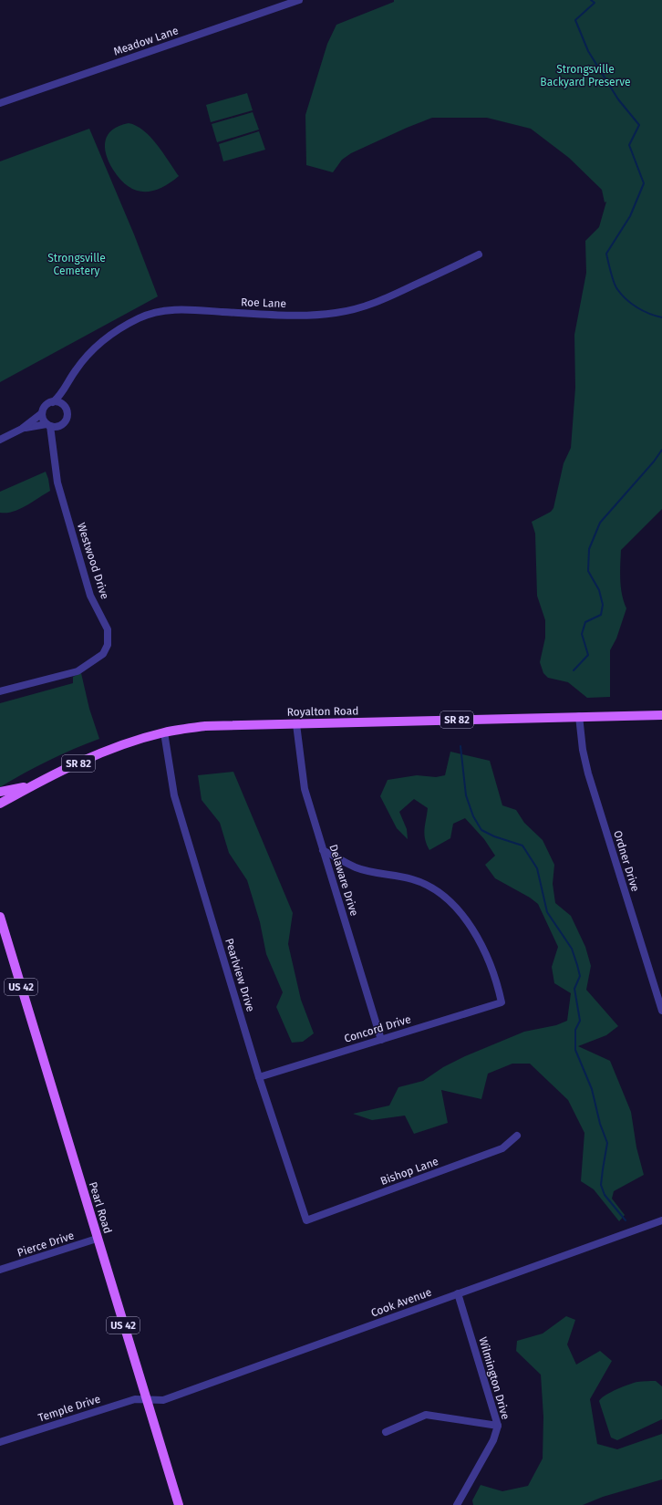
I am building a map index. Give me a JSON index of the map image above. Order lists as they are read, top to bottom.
{
  "streets": {
    "main road": [
      "Royalton Road",
      "SR 82",
      "US 42",
      "Pearl Road"
    ],
    "street": [
      "Meadow Lane",
      "Roe Lane",
      "Westwood Drive",
      "Ordner Drive",
      "Delaware Drive",
      "Pearlview Drive",
      "Concord Drive",
      "Bishop Lane",
      "Pierce Drive",
      "Cook Avenue",
      "Wilmington Drive",
      "Temple Drive"
    ]
  },
  "crossings": [
    ["Roe Lane", "Westwood Drive"],
    ["Royalton Road", "Ordner Drive"],
    ["Royalton Road", "Delaware Drive"],
    ["Royalton Road", "Pearlview Drive"],
    ["Delaware Drive", "Concord Drive"],
    ["Pearlview Drive", "Concord Drive"],
    ["Pearlview Drive", "Bishop Lane"],
    ["Pearl Road", "Pierce Drive"],
    ["Pearl Road", "Cook Avenue"],
    ["Pearl Road", "Temple Drive"],
    ["Cook Avenue", "Wilmington Drive"],
    ["Cook Avenue", "Temple Drive"]
  ],
  "parks": ["Strongsville Backyard Preserve", "Strongsville Cemetery"]
}
